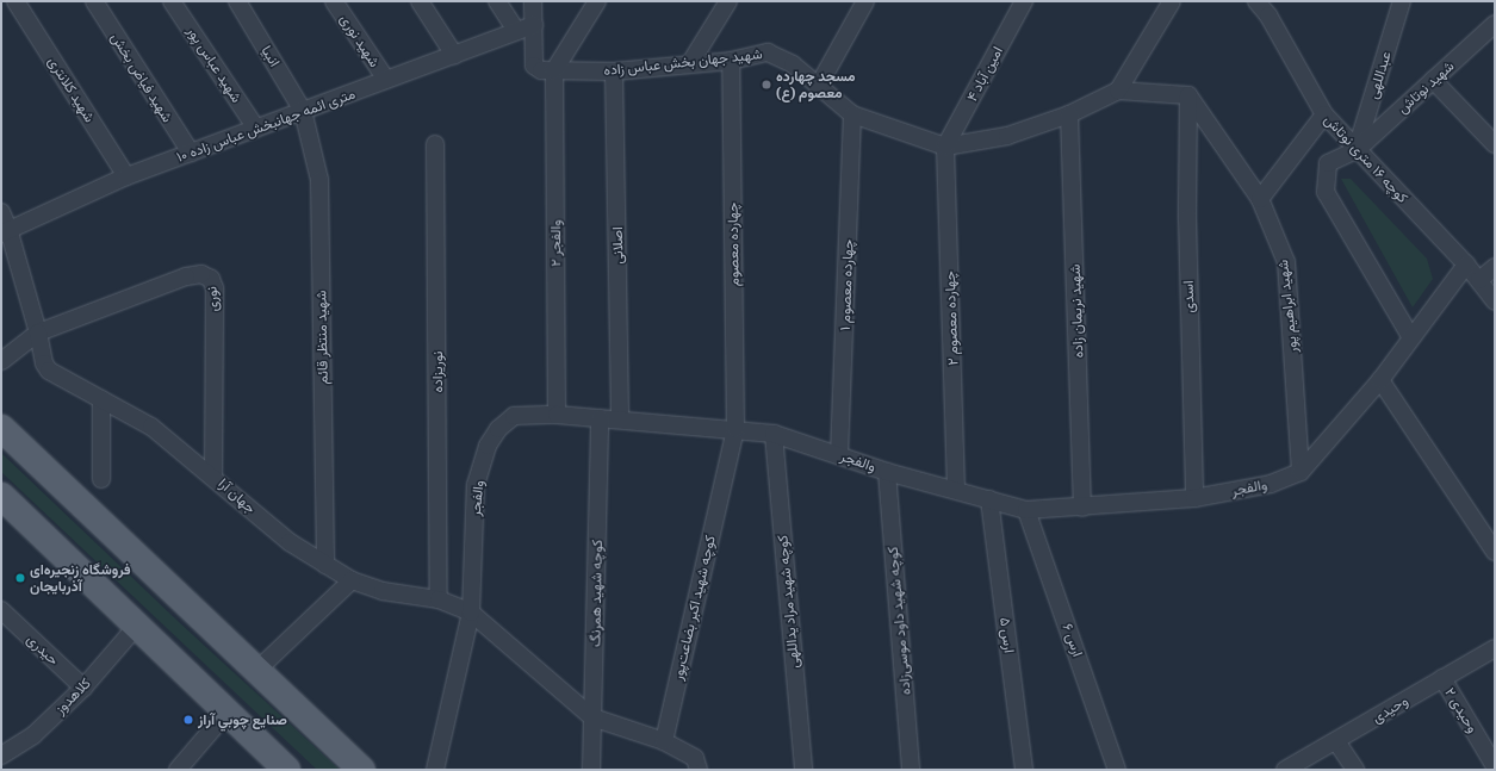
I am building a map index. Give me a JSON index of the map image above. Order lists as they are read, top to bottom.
{
  "streets": {
    "street": [
      "شهید نوری",
      "انبیا",
      "شهید جهان بخش عباس زاده",
      "شهید عباس پور",
      "۴ امین آباد",
      "عبداللهی",
      "شهید فیاض بخش",
      "شهید نوتاش",
      "شهید کلانتری",
      "۱۰ متری ائمه جهانبخش عباس زاده",
      "کوچه ۱۶ متری نوتاش",
      "والفجر ۲",
      "چهارده معصوم",
      "اصلانی",
      "چهارده معصوم ۱",
      "اسدی",
      "نوری",
      "شهید ابراهیم پور",
      "شهید نریمان زاده",
      "چهارده معصوم ۲",
      "شهید منتظر قائم",
      "نوریزاده",
      "والفجر",
      "جهان آرا",
      "کوچه شهید همرنگ",
      "کوچه شهید مراد یداللهی",
      "کوچه شهید اکبر بضاعت‌پور",
      "کوچه شهید داود موسی‌زاده",
      "ارس ۵",
      "ارس ۶",
      "حیدری",
      "کلاهدوز",
      "وحیدی",
      "وحیدی ۲"
    ]
  },
  "crossings": [
    ["شهید نوری", "۱۰ متری ائمه جهانبخش عباس زاده"],
    ["انبیا", "۱۰ متری ائمه جهانبخش عباس زاده"],
    ["انبیا", "شهید منتظر قائم"],
    ["شهید جهان بخش عباس زاده", "۴ امین آباد"],
    ["شهید جهان بخش عباس زاده", "۱۰ متری ائمه جهانبخش عباس زاده"],
    ["شهید جهان بخش عباس زاده", "والفجر ۲"],
    ["شهید جهان بخش عباس زاده", "چهارده معصوم"],
    ["شهید جهان بخش عباس زاده", "اصلانی"],
    ["شهید جهان بخش عباس زاده", "چهارده معصوم ۱"],
    ["شهید جهان بخش عباس زاده", "شهید نریمان زاده"],
    ["شهید جهان بخش عباس زاده", "چهارده معصوم ۲"],
    ["شهید عباس پور", "۱۰ متری ائمه جهانبخش عباس زاده"],
    ["۴ امین آباد", "چهارده معصوم ۲"],
    ["عبداللهی", "شهید نوتاش"],
    ["عبداللهی", "کوچه ۱۶ متری نوتاش"],
    ["شهید فیاض بخش", "۱۰ متری ائمه جهانبخش عباس زاده"],
    ["شهید نوتاش", "کوچه ۱۶ متری نوتاش"],
    ["شهید نوتاش", "والفجر"],
    ["شهید کلانتری", "۱۰ متری ائمه جهانبخش عباس زاده"],
    ["۱۰ متری ائمه جهانبخش عباس زاده", "شهید منتظر قائم"],
    ["۱۰ متری ائمه جهانبخش عباس زاده", "جهان آرا"],
    ["کوچه ۱۶ متری نوتاش", "والفجر"],
    ["والفجر ۲", "والفجر"],
    ["چهارده معصوم", "والفجر"],
    ["چهارده معصوم", "کوچه شهید اکبر بضاعت‌پور"],
    ["اصلانی", "والفجر"],
    ["چهارده معصوم ۱", "والفجر"],
    ["اسدی", "شهید ابراهیم پور"],
    ["اسدی", "والفجر"],
    ["نوری", "جهان آرا"],
    ["شهید ابراهیم پور", "والفجر"],
    ["شهید نریمان زاده", "والفجر"],
    ["چهارده معصوم ۲", "والفجر"],
    ["شهید منتظر قائم", "جهان آرا"],
    ["نوریزاده", "جهان آرا"],
    ["والفجر", "جهان آرا"],
    ["والفجر", "کوچه شهید همرنگ"],
    ["والفجر", "کوچه شهید مراد یداللهی"],
    ["والفجر", "کوچه شهید اکبر بضاعت‌پور"],
    ["والفجر", "کوچه شهید داود موسی‌زاده"],
    ["والفجر", "ارس ۵"],
    ["والفجر", "ارس ۶"],
    ["جهان آرا", "کوچه شهید همرنگ"],
    ["حیدری", "کلاهدوز"],
    ["وحیدی", "وحیدی ۲"]
  ],
  "places": ["مسجد چهارده معصوم (ع)", "فروشگاه زنجیره‌ای آذربایجان", "صنايع چوبي آراز"]
}
